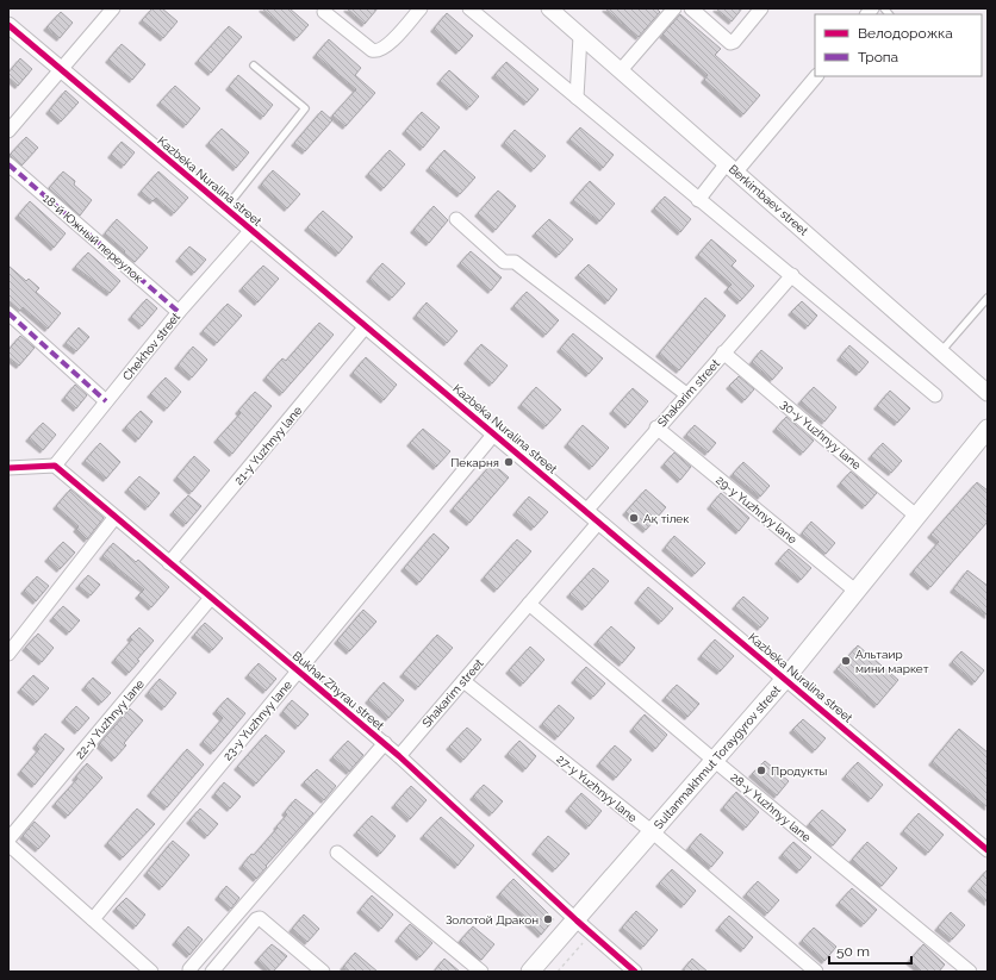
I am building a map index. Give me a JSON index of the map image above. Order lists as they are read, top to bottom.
{
  "streets": {
    "main road": ["Sultanmakhmut Toraygyrov street"],
    "street": [
      "Kazbeka Nuralina street",
      "Berkimbaev street",
      "18-й Южный переулок",
      "Chekhov street",
      "Shakarim street",
      "30-y Yuzhnyy lane",
      "21-y Yuzhnyy lane",
      "29-y Yuzhnyy lane",
      "Bukhar Zhyrau street",
      "22-y Yuzhnyy lane",
      "23-y Yuzhnyy lane",
      "27-y Yuzhnyy lane",
      "28-y Yuzhnyy lane"
    ]
  },
  "crossings": [
    ["Kazbeka Nuralina street", "Chekhov street"],
    ["Kazbeka Nuralina street", "Shakarim street"],
    ["Kazbeka Nuralina street", "21-y Yuzhnyy lane"],
    ["Kazbeka Nuralina street", "23-y Yuzhnyy lane"],
    ["Kazbeka Nuralina street", "Sultanmakhmut Toraygyrov street"],
    ["18-й Южный переулок", "Chekhov street"],
    ["Chekhov street", "Bukhar Zhyrau street"],
    ["Shakarim street", "30-y Yuzhnyy lane"],
    ["Shakarim street", "29-y Yuzhnyy lane"],
    ["Shakarim street", "Bukhar Zhyrau street"],
    ["Shakarim street", "27-y Yuzhnyy lane"],
    ["Shakarim street", "28-y Yuzhnyy lane"],
    ["30-y Yuzhnyy lane", "Sultanmakhmut Toraygyrov street"],
    ["21-y Yuzhnyy lane", "Bukhar Zhyrau street"],
    ["29-y Yuzhnyy lane", "Sultanmakhmut Toraygyrov street"],
    ["Bukhar Zhyrau street", "22-y Yuzhnyy lane"],
    ["Bukhar Zhyrau street", "23-y Yuzhnyy lane"],
    ["Bukhar Zhyrau street", "Sultanmakhmut Toraygyrov street"],
    ["Sultanmakhmut Toraygyrov street", "27-y Yuzhnyy lane"],
    ["Sultanmakhmut Toraygyrov street", "28-y Yuzhnyy lane"]
  ],
  "places": [
    "Пекарня",
    "Ақ тілек",
    "Альтаир мини маркет",
    "Продукты",
    "Золотой Дракон"
  ],
  "legend": ["Велодорожка", "Тропа"],
  "scale_bar": "50 m"
}
